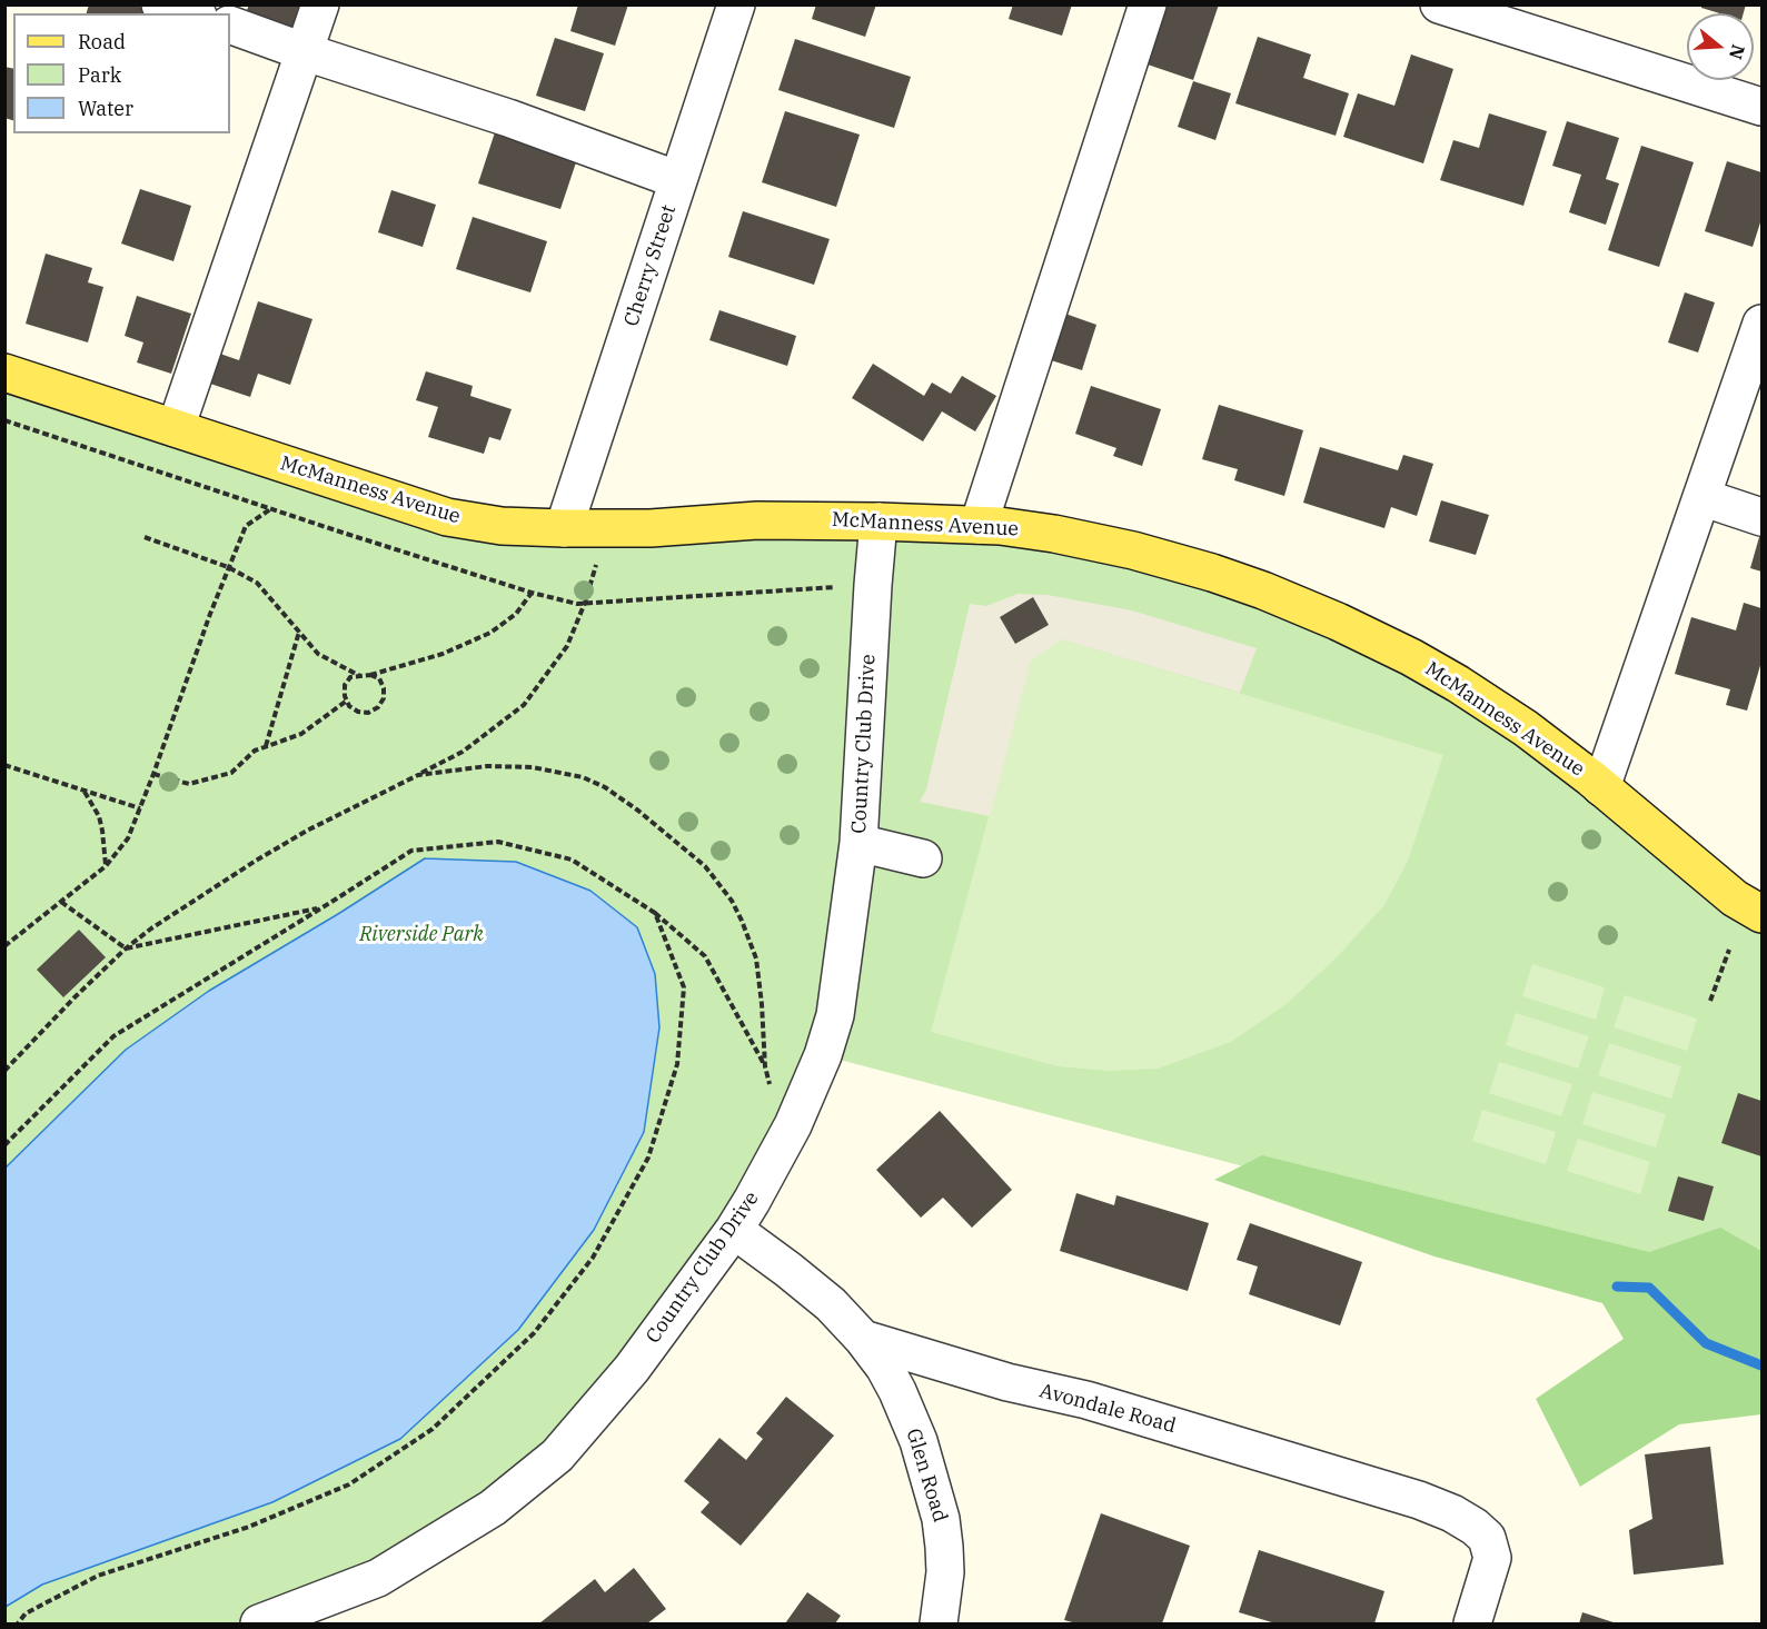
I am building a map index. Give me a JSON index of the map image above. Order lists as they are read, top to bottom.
{
  "streets": {
    "main road": ["McManness Avenue"],
    "street": [
      "Cherry Street",
      "Country Club Drive",
      "Avondale Road",
      "Glen Road"
    ]
  },
  "crossings": [
    ["Cherry Street", "McManness Avenue"],
    ["McManness Avenue", "Country Club Drive"],
    ["Avondale Road", "Glen Road"]
  ],
  "parks": ["Riverside Park"],
  "legend": ["Road", "Park", "Water"],
  "north": "right"
}
